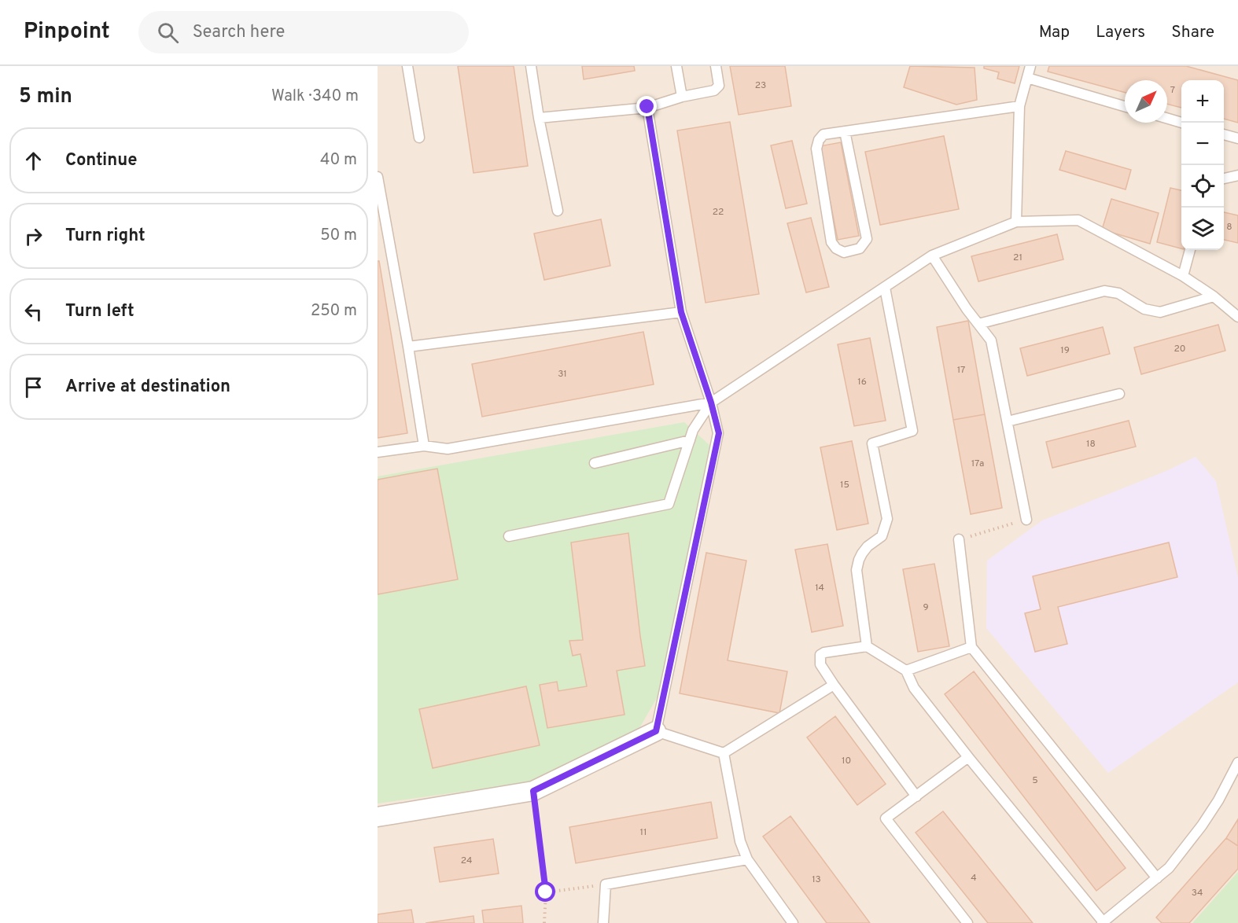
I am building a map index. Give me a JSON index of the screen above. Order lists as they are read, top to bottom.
{
  "house_numbers": [
    "23",
    "7",
    "22",
    "8",
    "21",
    "20",
    "19",
    "17",
    "31",
    "16",
    "18",
    "17а",
    "15",
    "14",
    "9",
    "10",
    "5",
    "11",
    "24",
    "4",
    "13",
    "34"
  ],
  "north": "top right",
  "page": {
    "header": "Pinpoint",
    "search": "Search here",
    "nav": ["Map", "Layers", "Share"],
    "heading": ["5 min", "Walk · 340 m"],
    "map_buttons": ["+", "−"],
    "list": [
      ["Continue", "40 m"],
      ["Turn right", "50 m"],
      ["Turn left", "250 m"],
      "Arrive at destination"
    ]
  }
}
